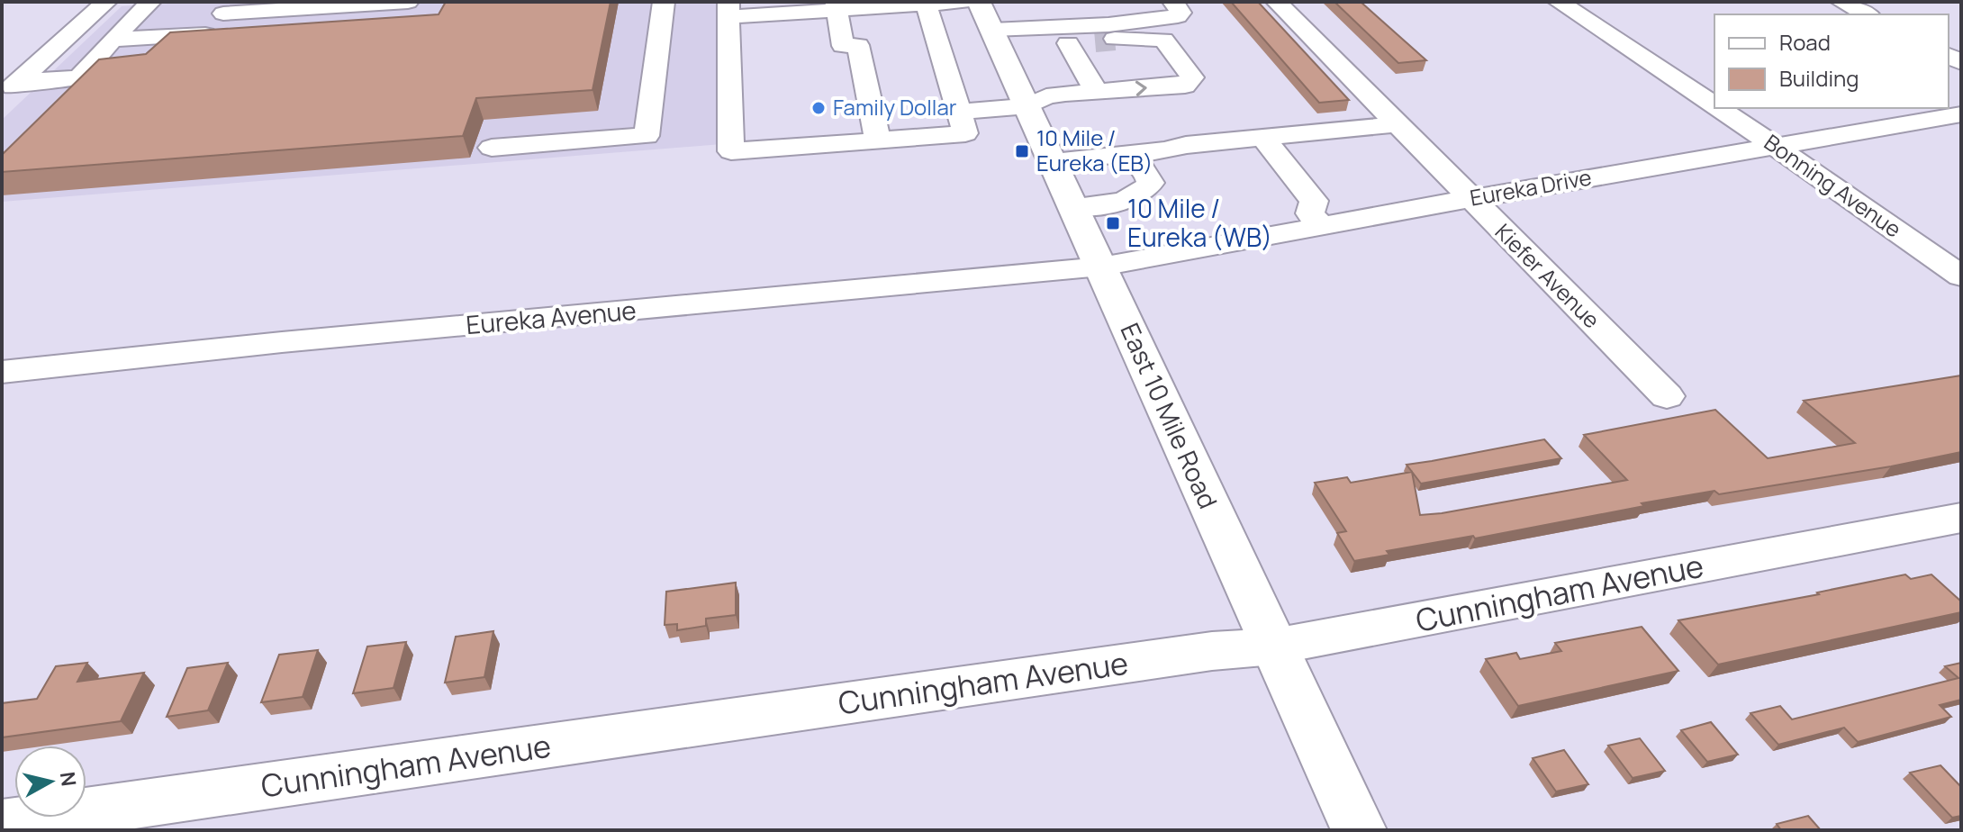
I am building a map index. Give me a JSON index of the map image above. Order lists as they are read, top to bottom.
{
  "streets": {
    "main road": ["East 10 Mile Road"],
    "street": [
      "Bonning Avenue",
      "Eureka Drive",
      "Kiefer Avenue",
      "Eureka Avenue",
      "Cunningham Avenue"
    ]
  },
  "crossings": [
    ["Bonning Avenue", "Eureka Drive"],
    ["Eureka Drive", "Kiefer Avenue"],
    ["Eureka Drive", "Eureka Avenue"],
    ["Eureka Drive", "East 10 Mile Road"],
    ["Eureka Avenue", "East 10 Mile Road"],
    ["East 10 Mile Road", "Cunningham Avenue"]
  ],
  "places": {
    "other": ["Family Dollar"],
    "transit": ["10 Mile / Eureka (EB)", "10 Mile / Eureka (WB)"]
  },
  "legend": ["Road", "Building"],
  "north": "right"
}
